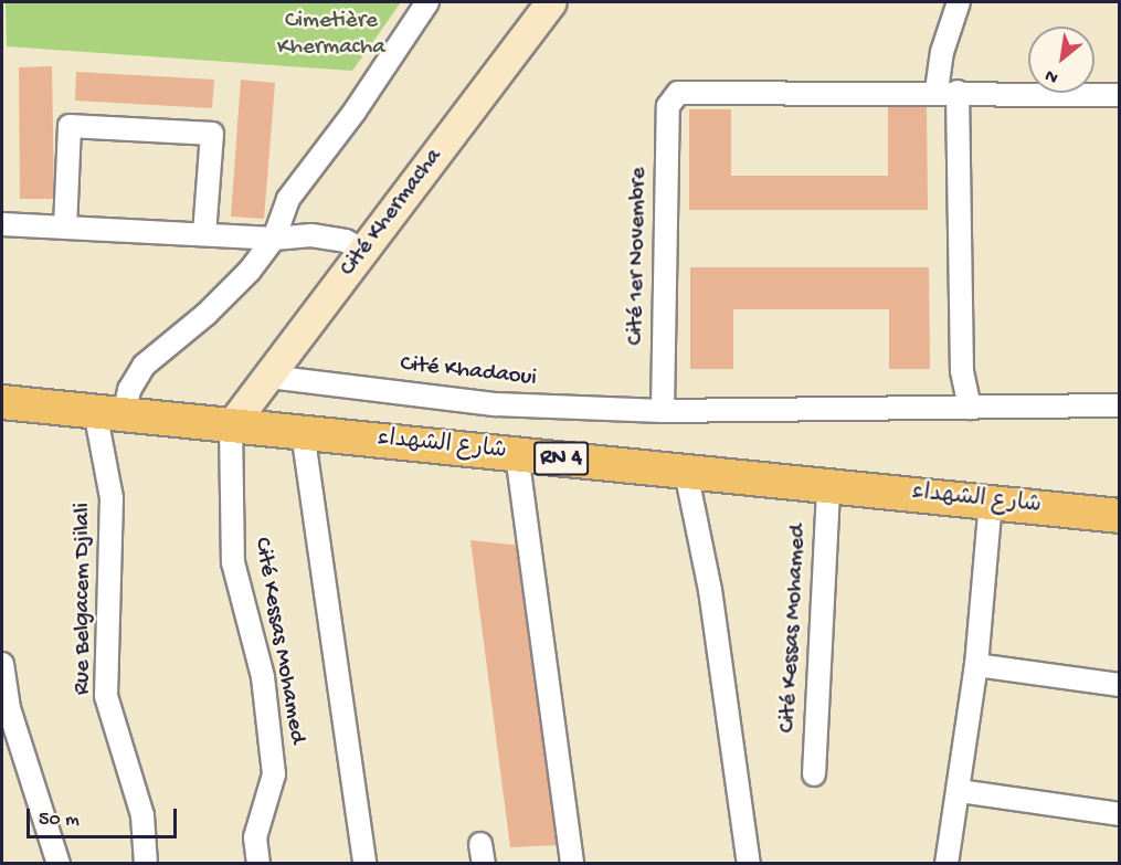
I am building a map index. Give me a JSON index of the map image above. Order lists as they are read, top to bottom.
{
  "streets": {
    "main road": ["شارع الشهداء", "RN 4"],
    "street": [
      "Cité Khermacha",
      "Cité 1er Novembre",
      "Cité Khadaoui",
      "Rue Belgacem Djilali",
      "Cité Kessas Mohamed"
    ]
  },
  "crossings": [
    ["Cité Khermacha", "Cité Khadaoui"],
    ["Cité Khermacha", "شارع الشهداء"],
    ["Cité Khermacha", "Cité Kessas Mohamed"],
    ["Cité 1er Novembre", "Cité Khadaoui"],
    ["شارع الشهداء", "Rue Belgacem Djilali"],
    ["شارع الشهداء", "Cité Kessas Mohamed"]
  ],
  "parks": ["Cimetière Khermacha"],
  "scale_bar": "50 m",
  "north": "bottom left"
}
